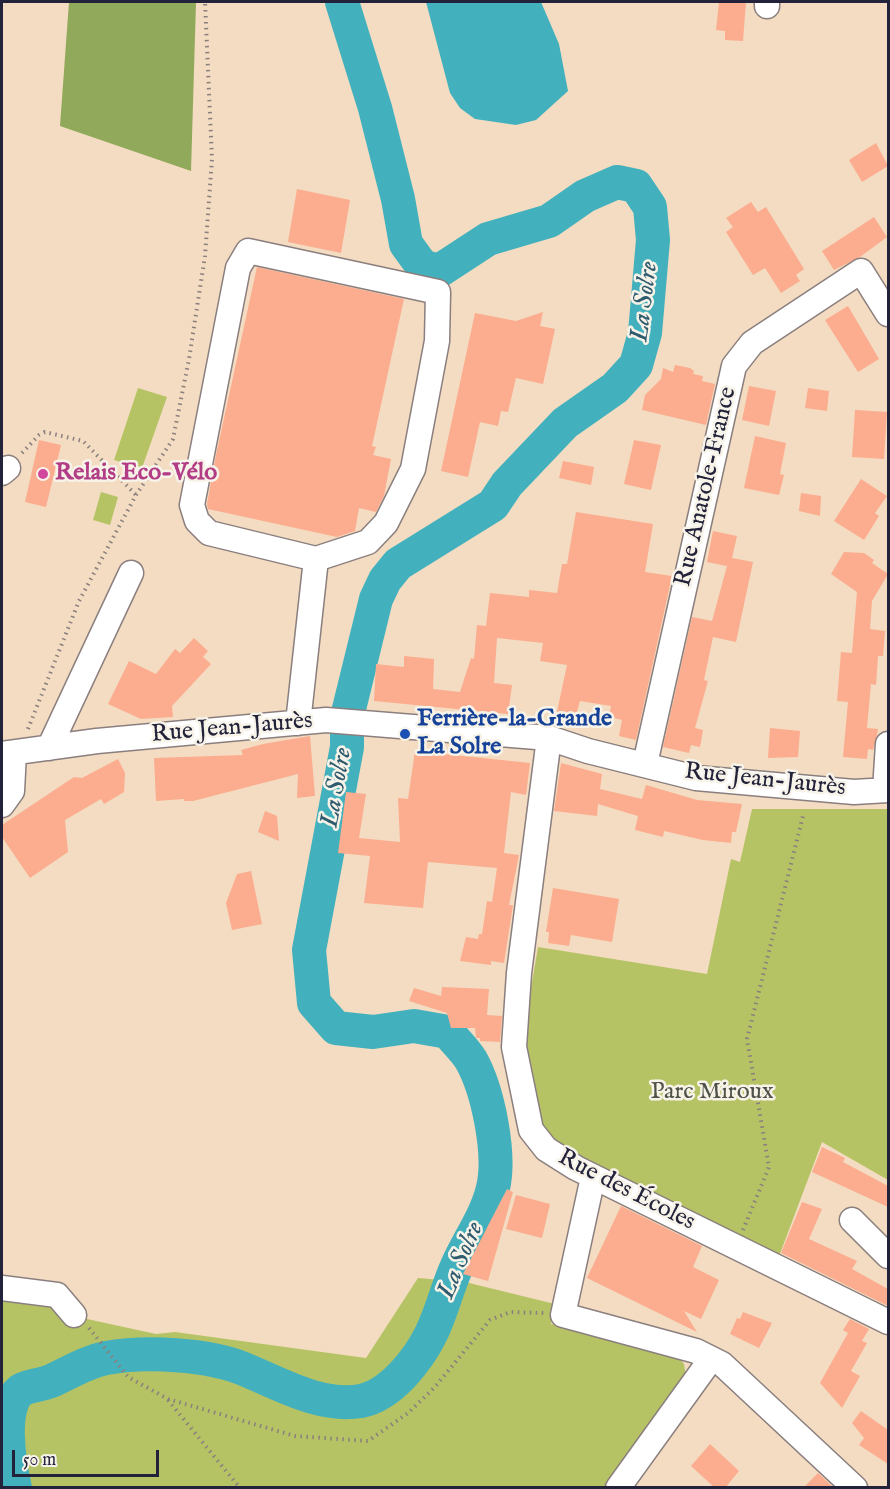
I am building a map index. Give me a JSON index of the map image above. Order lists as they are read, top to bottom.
{
  "streets": {
    "street": ["Rue Anatole-France", "Rue Jean-Jaurès", "Rue des Écoles"]
  },
  "crossings": [
    ["Rue Anatole-France", "Rue Jean-Jaurès"],
    ["Rue Jean-Jaurès", "Rue des Écoles"]
  ],
  "water": ["La Solre"],
  "parks": ["Parc Miroux"],
  "places": ["Relais Eco-Vélo", "Ferrière-la-Grande La Solre"],
  "scale_bar": "50 m"
}
